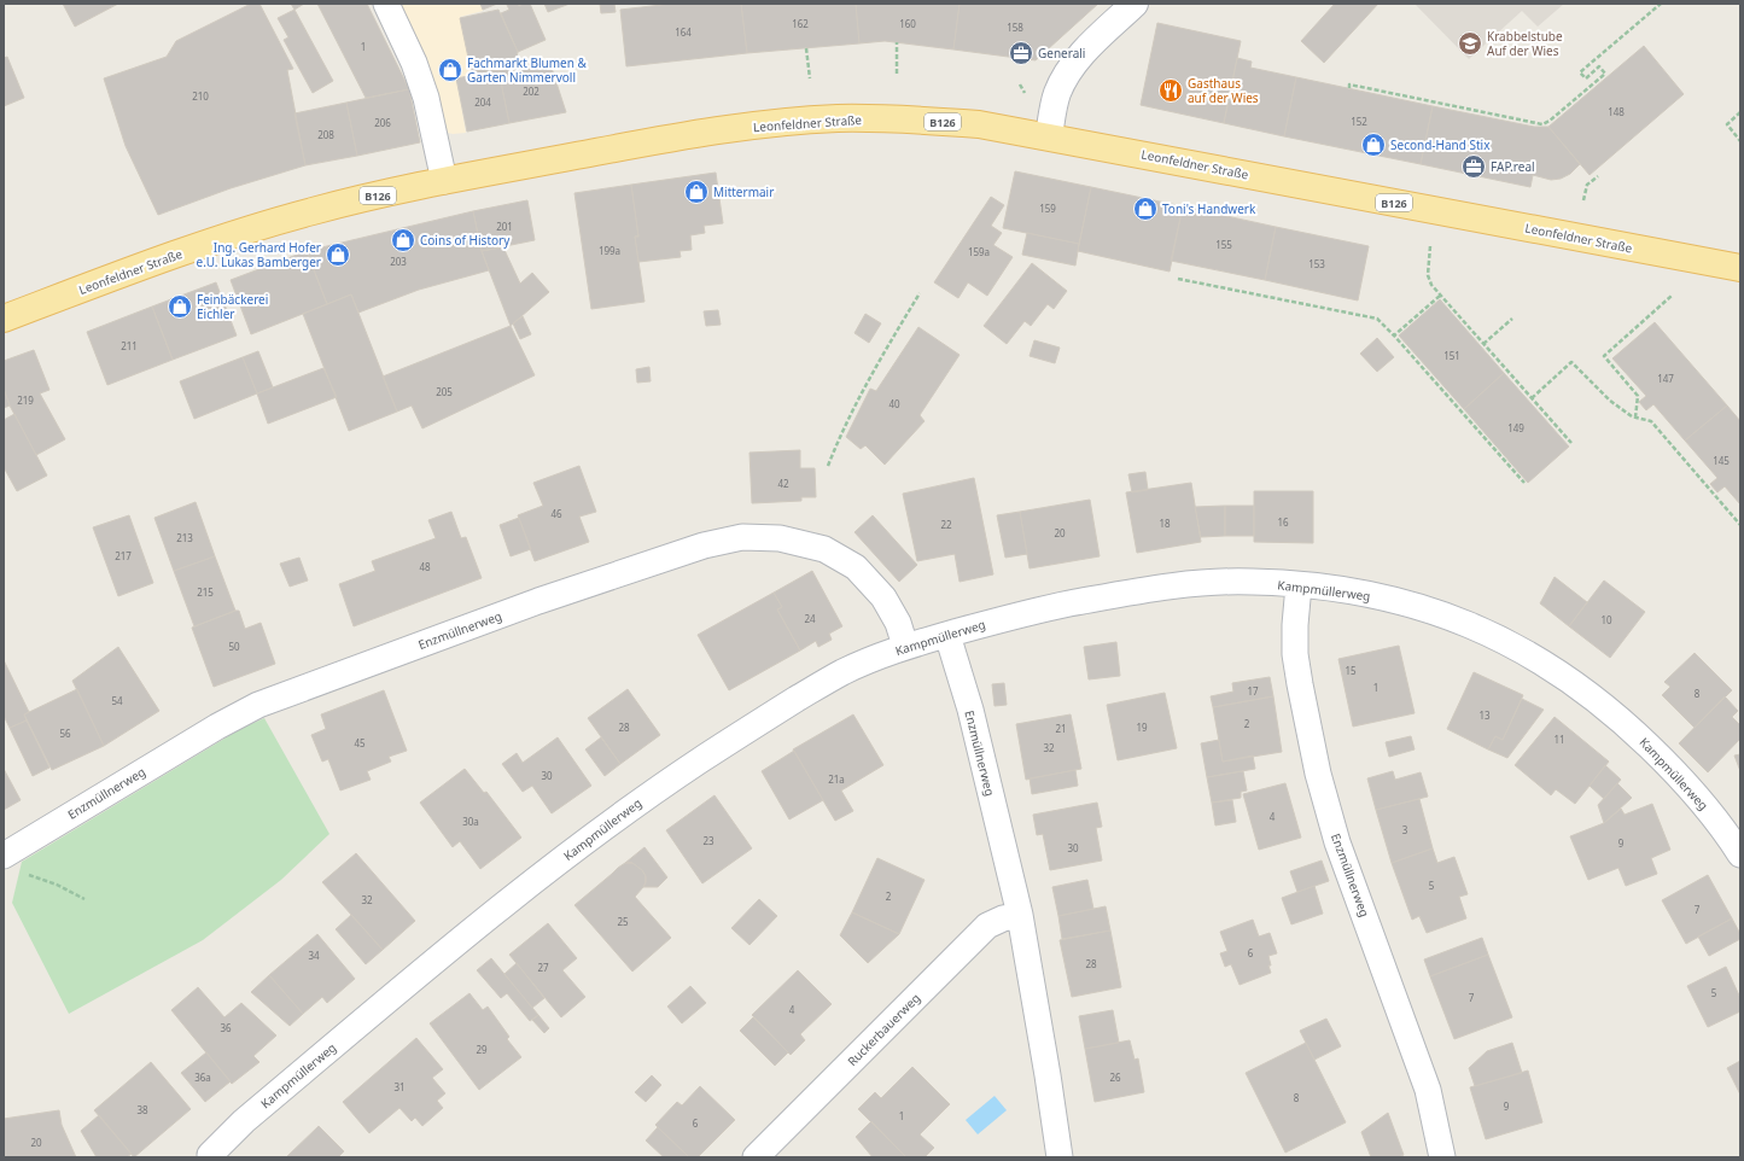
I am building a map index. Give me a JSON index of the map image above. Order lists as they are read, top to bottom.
{
  "streets": {
    "main road": ["B126", "Leonfeldner Straße"],
    "street": ["Kampmüllerweg", "Enzmüllnerweg", "Ruckerbauerweg"]
  },
  "crossings": [
    ["Kampmüllerweg", "Enzmüllnerweg"],
    ["Enzmüllnerweg", "Ruckerbauerweg"]
  ],
  "places": {
    "school or university": ["Krabbelstube Auf der Wies"],
    "office": ["Generali", "FAP.real"],
    "shop": [
      "Fachmarkt Blumen & Garten Nimmervoll",
      "Second-Hand Stix",
      "Mittermair",
      "Toni's Handwerk",
      "Coins of History",
      "Ing. Gerhard Hofer e.U. Lukas Bamberger",
      "Feinbäckerei Eichler"
    ],
    "restaurant": ["Gasthaus auf der Wies"]
  },
  "house_numbers": [
    "162",
    "160",
    "158",
    "164",
    "1",
    "202",
    "210",
    "204",
    "148",
    "152",
    "206",
    "208",
    "159",
    "201",
    "155",
    "199a",
    "159a",
    "203",
    "153",
    "211",
    "151",
    "147",
    "205",
    "219",
    "40",
    "149",
    "145",
    "42",
    "46",
    "16",
    "18",
    "22",
    "20",
    "213",
    "217",
    "48",
    "215",
    "24",
    "10",
    "50",
    "15",
    "1",
    "17",
    "8",
    "54",
    "13",
    "2",
    "28",
    "19",
    "21",
    "56",
    "11",
    "45",
    "32",
    "30",
    "21a",
    "4",
    "30a",
    "3",
    "23",
    "9",
    "30",
    "5",
    "2",
    "32",
    "7",
    "25",
    "6",
    "34",
    "28",
    "27",
    "5",
    "7",
    "4",
    "36",
    "29",
    "36a",
    "26",
    "31",
    "8",
    "9",
    "38",
    "1",
    "6",
    "20"
  ]
}
